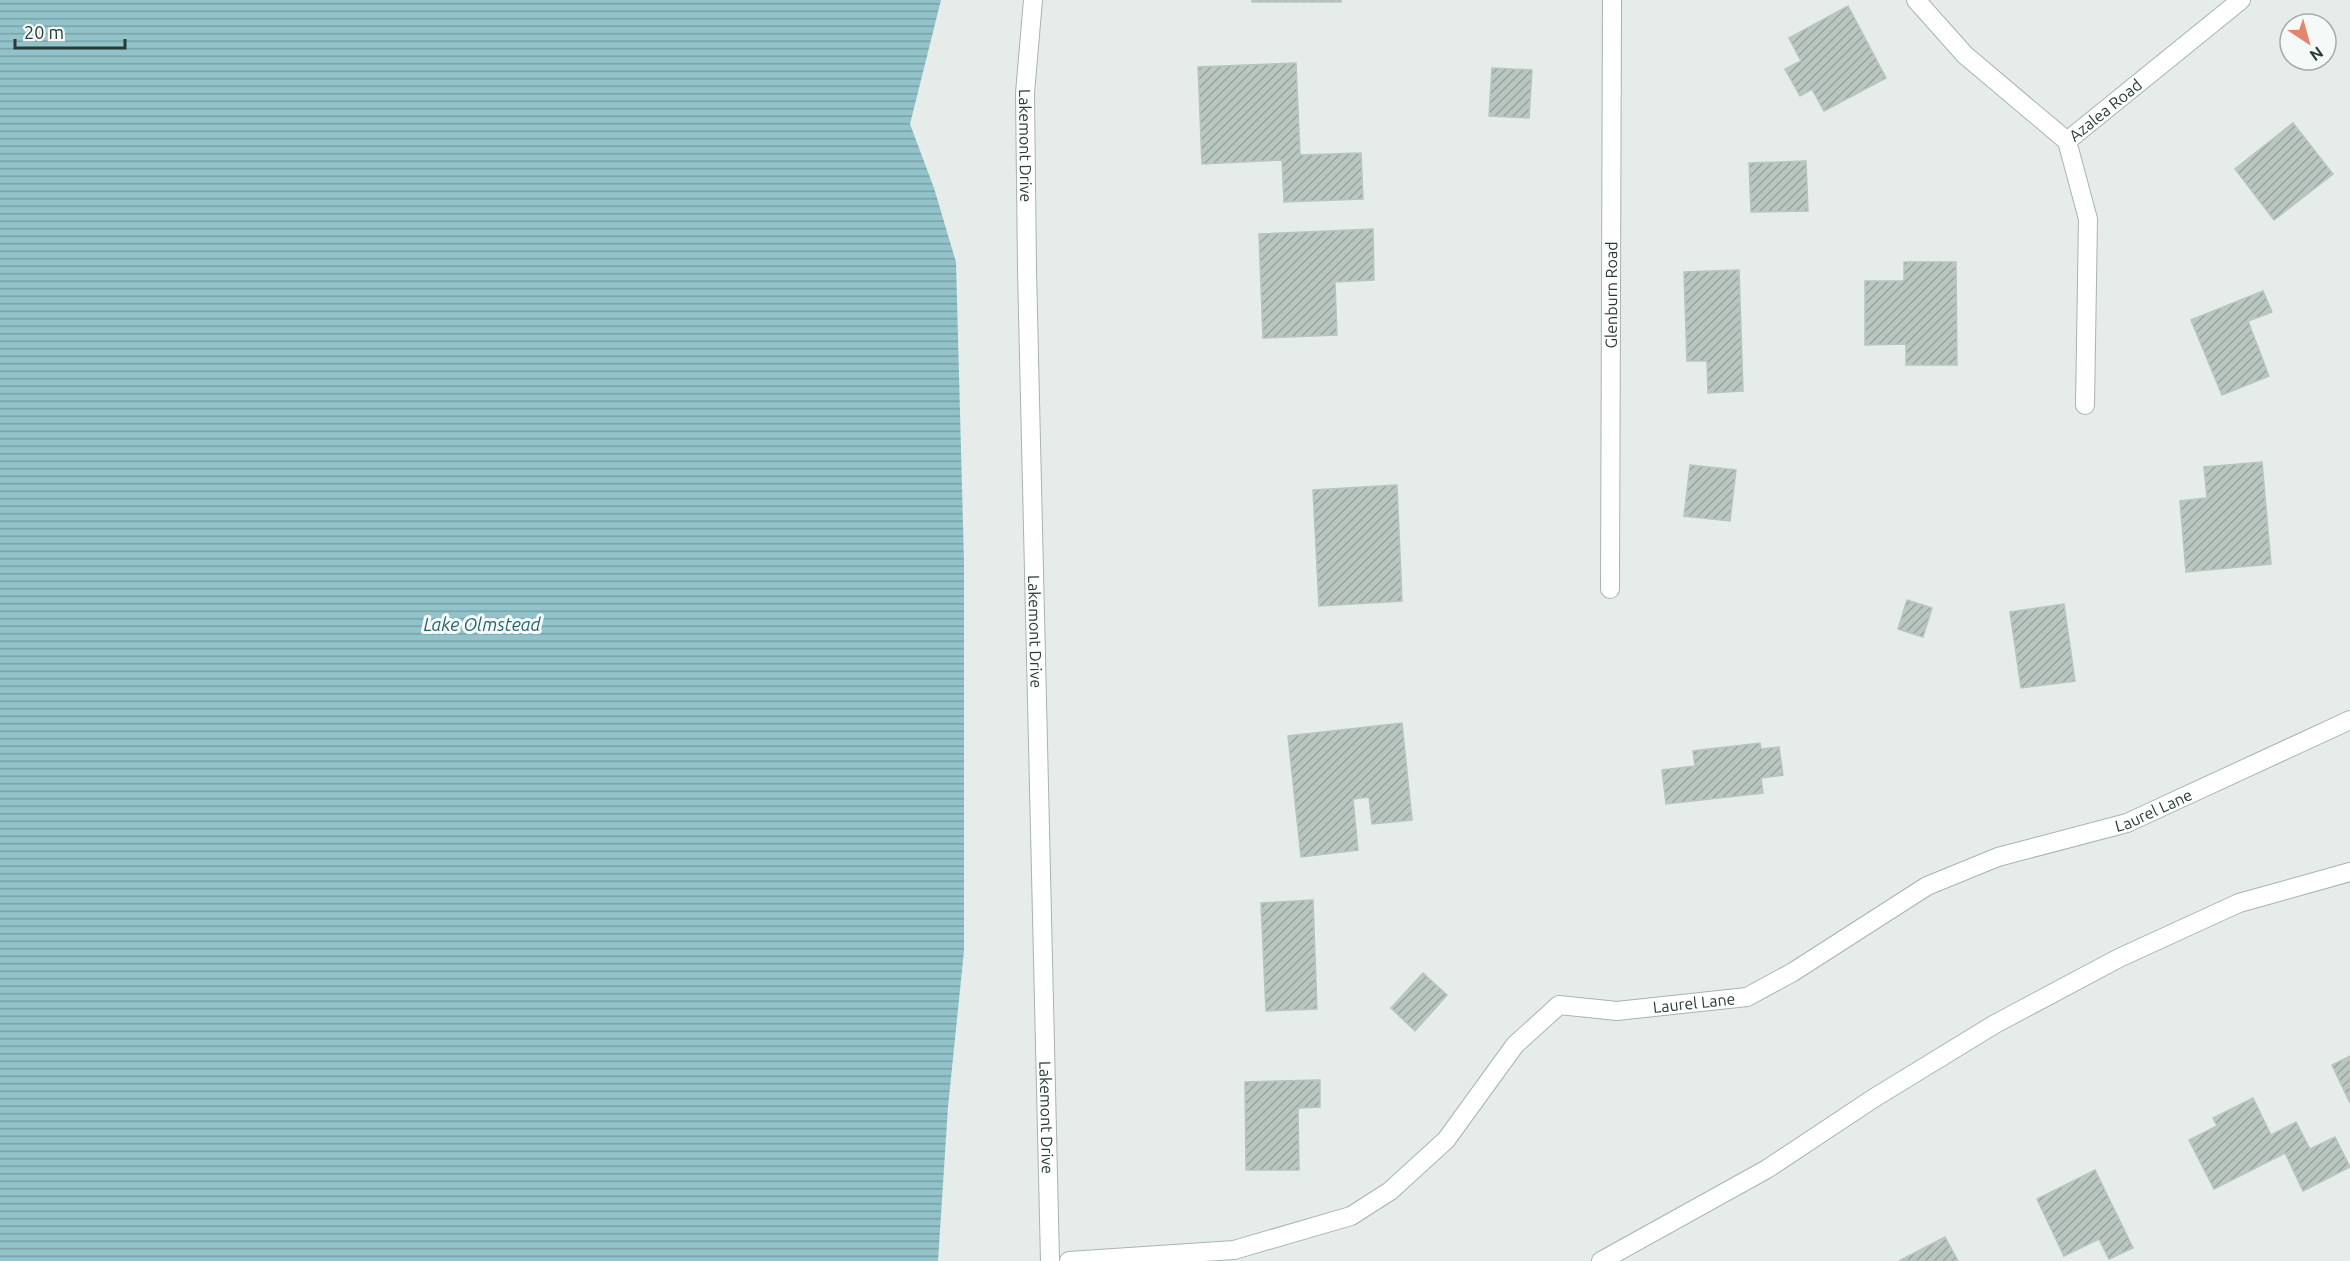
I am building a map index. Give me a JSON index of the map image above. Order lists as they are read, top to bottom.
{
  "streets": {
    "street": [
      "Azalea Road",
      "Lakemont Drive",
      "Glenburn Road",
      "Laurel Lane"
    ]
  },
  "water": ["Lake Olmstead"],
  "scale_bar": "20 m",
  "north": "bottom right"
}
